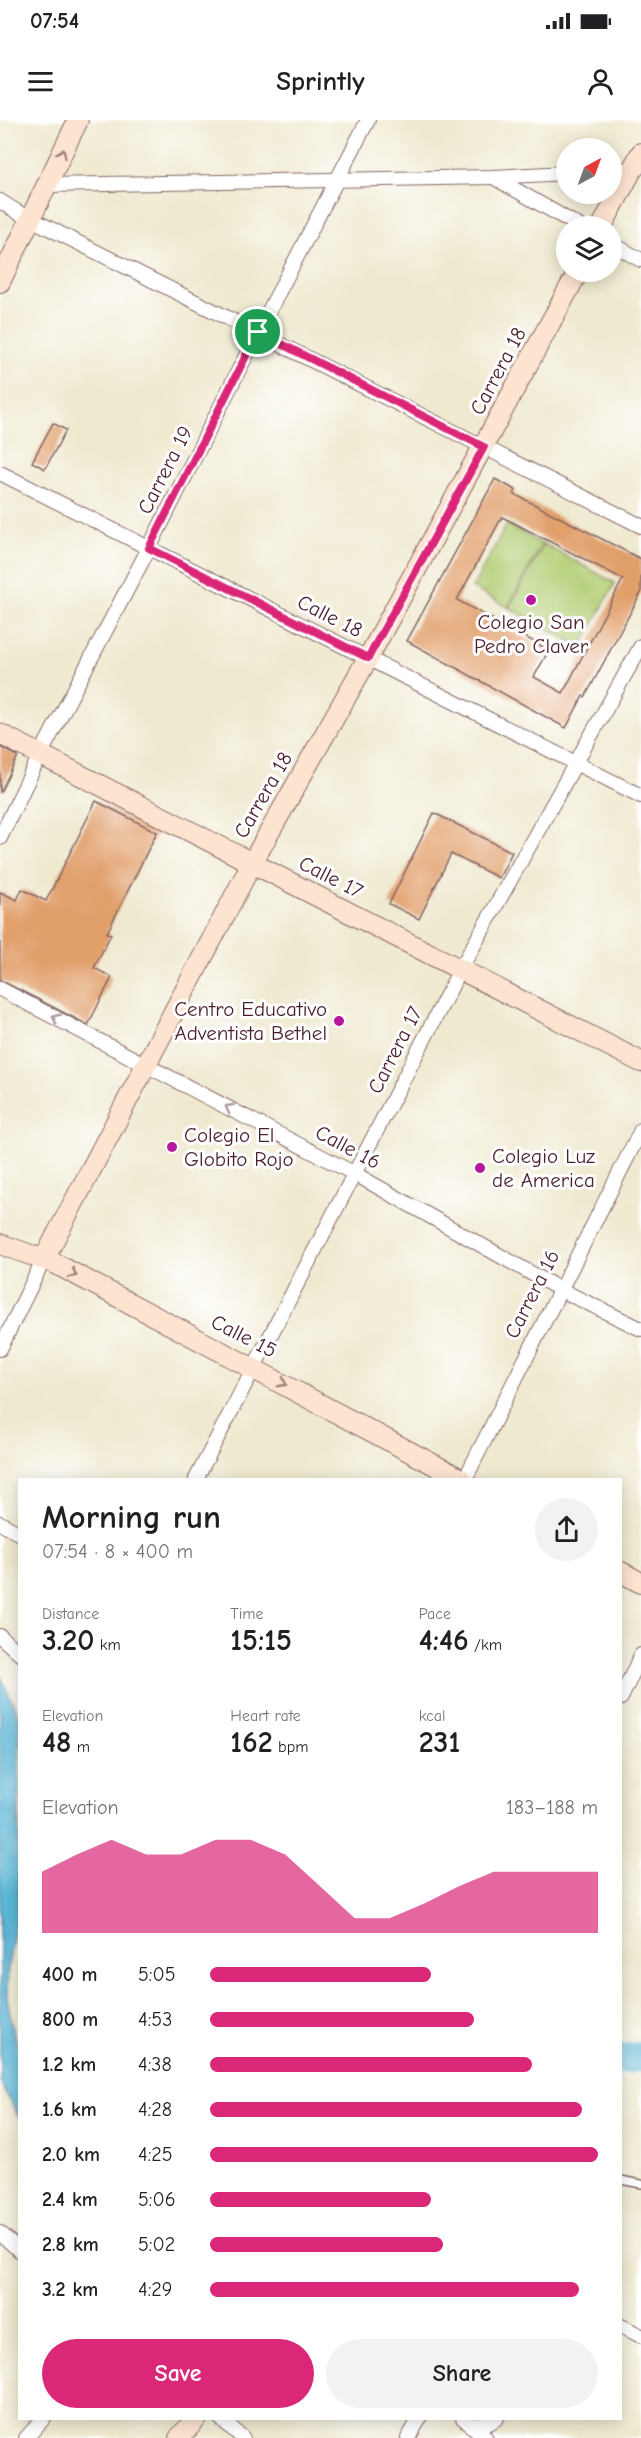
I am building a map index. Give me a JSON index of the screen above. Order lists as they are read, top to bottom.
{
  "streets": {
    "street": [
      "Carrera 18",
      "Carrera 19",
      "Calle 18",
      "Calle 17",
      "Carrera 17",
      "Calle 16",
      "Carrera 16",
      "Calle 15"
    ]
  },
  "crossings": [
    ["Carrera 18", "Calle 18"],
    ["Carrera 18", "Calle 17"],
    ["Carrera 18", "Calle 16"],
    ["Carrera 18", "Calle 15"],
    ["Carrera 19", "Calle 18"],
    ["Carrera 19", "Calle 17"],
    ["Calle 18", "Carrera 17"],
    ["Calle 17", "Carrera 17"],
    ["Carrera 17", "Calle 16"],
    ["Carrera 17", "Calle 15"],
    ["Calle 16", "Carrera 16"]
  ],
  "one_way": ["Calle 16", "Calle 15"],
  "places": [
    "Colegio San Pedro Claver",
    "Centro Educativo Adventista Bethel",
    "Colegio El Globito Rojo",
    "Colegio Luz de America"
  ],
  "north": "top right",
  "page": {
    "status": "07:54",
    "header": "Sprintly",
    "heading": ["Morning run", "07:54 · 8 × 400 m"],
    "stats": [
      ["Distance", "3.20 km"],
      ["Time", "15:15"],
      ["Pace", "4:46 /km"],
      ["Elevation", "48 m"],
      ["Heart rate", "162 bpm"],
      ["kcal", "231"]
    ],
    "chart": ["Elevation", "183–188 m"],
    "list": [
      {
        "name": "400 m",
        "note": "5:05"
      },
      {
        "name": "800 m",
        "note": "4:53"
      },
      {
        "name": "1.2 km",
        "note": "4:38"
      },
      {
        "name": "1.6 km",
        "note": "4:28"
      },
      {
        "name": "2.0 km",
        "note": "4:25"
      },
      {
        "name": "2.4 km",
        "note": "5:06"
      },
      {
        "name": "2.8 km",
        "note": "5:02"
      },
      {
        "name": "3.2 km",
        "note": "4:29"
      }
    ],
    "buttons": ["Save", "Share"]
  }
}
